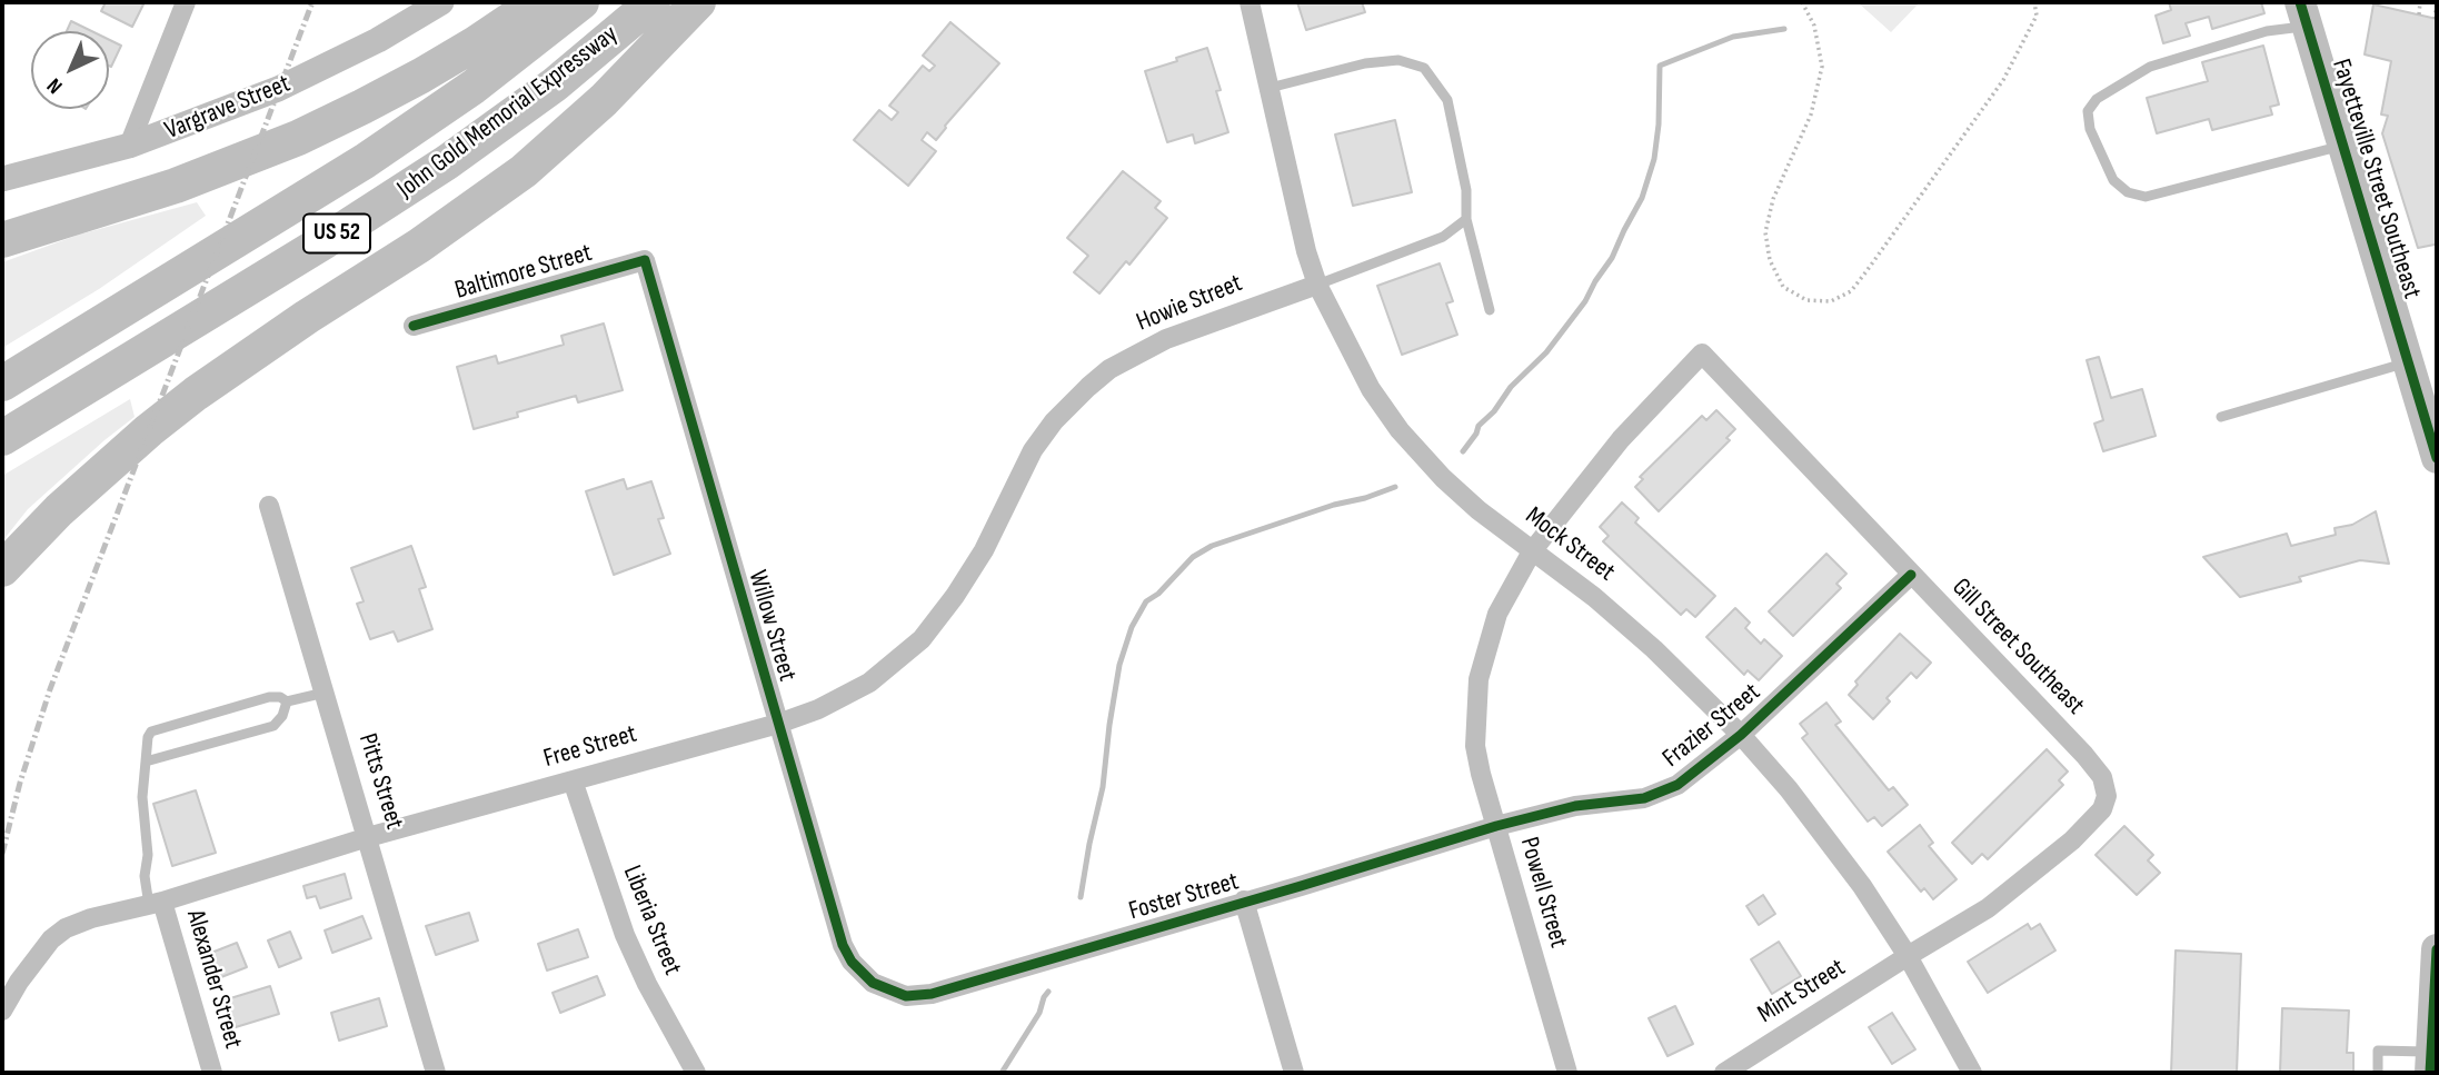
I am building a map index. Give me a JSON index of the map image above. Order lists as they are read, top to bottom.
{
  "streets": {
    "highway": ["John Gold Memorial Expressway", "US 52"],
    "main road": ["Fayetteville Street Southeast"],
    "street": [
      "Vargrave Street",
      "Baltimore Street",
      "Howie Street",
      "Mock Street",
      "Willow Street",
      "Gill Street Southeast",
      "Frazier Street",
      "Free Street",
      "Pitts Street",
      "Powell Street",
      "Foster Street",
      "Liberia Street",
      "Alexander Street",
      "Mint Street"
    ]
  },
  "crossings": [
    ["Baltimore Street", "Willow Street"],
    ["Howie Street", "Mock Street"],
    ["Howie Street", "Free Street"],
    ["Mock Street", "Gill Street Southeast"],
    ["Mock Street", "Frazier Street"],
    ["Mock Street", "Powell Street"],
    ["Mock Street", "Mint Street"],
    ["Willow Street", "Free Street"],
    ["Willow Street", "Foster Street"],
    ["Gill Street Southeast", "Frazier Street"],
    ["Gill Street Southeast", "Powell Street"],
    ["Gill Street Southeast", "Mint Street"],
    ["Frazier Street", "Powell Street"],
    ["Frazier Street", "Foster Street"],
    ["Free Street", "Pitts Street"],
    ["Free Street", "Liberia Street"],
    ["Free Street", "Alexander Street"],
    ["Powell Street", "Foster Street"]
  ],
  "north": "bottom left"
}
